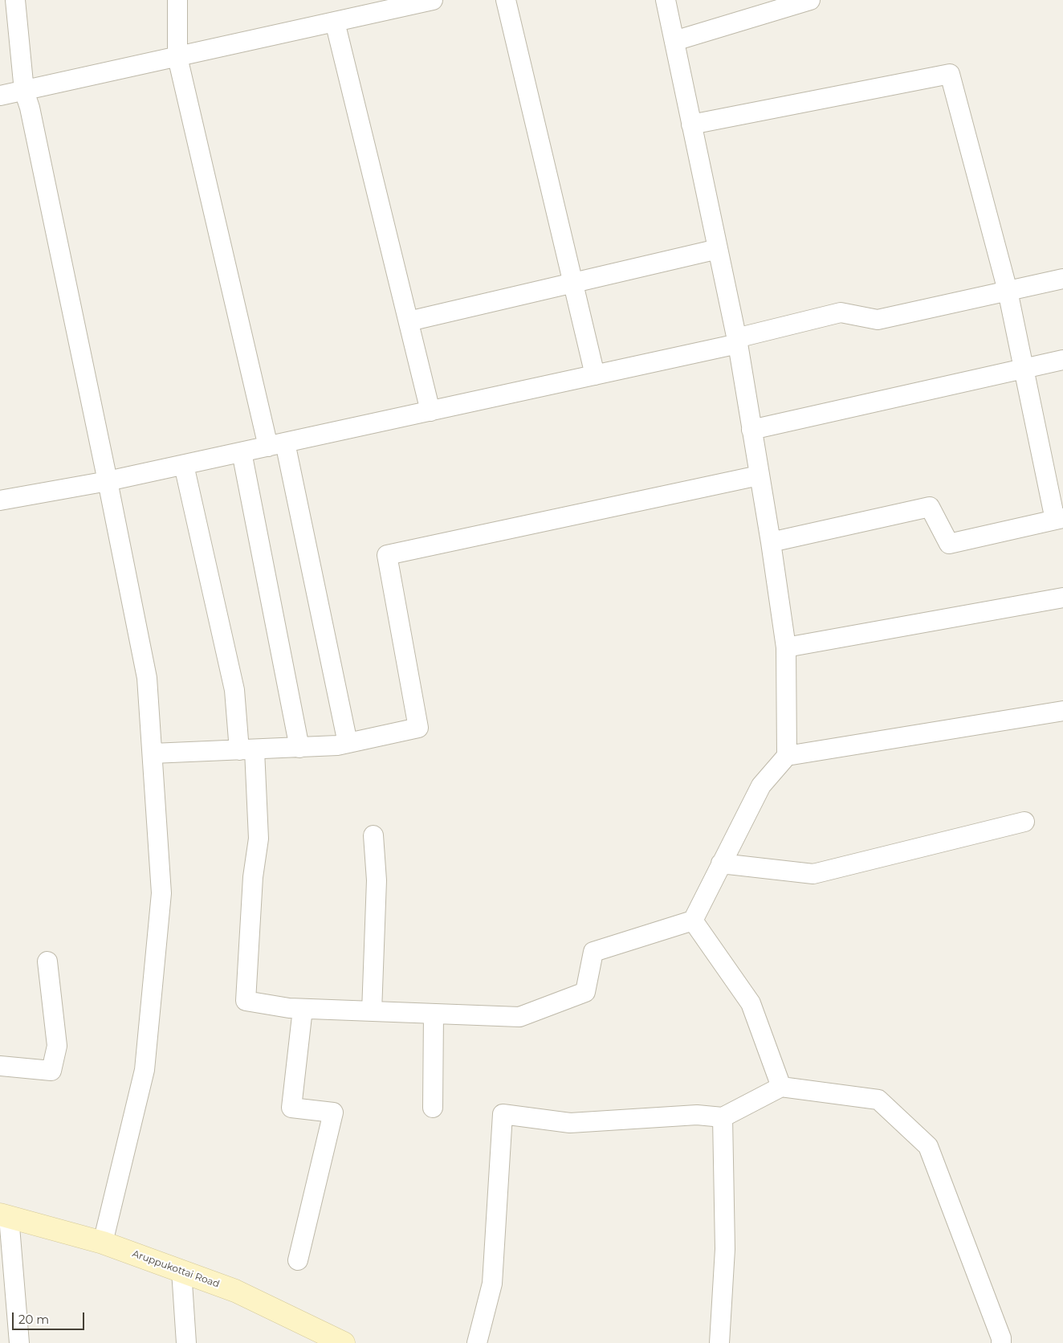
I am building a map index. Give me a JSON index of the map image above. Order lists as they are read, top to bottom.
{
  "streets": {
    "main road": ["Aruppukottai Road"]
  },
  "scale_bar": "20 m"
}
